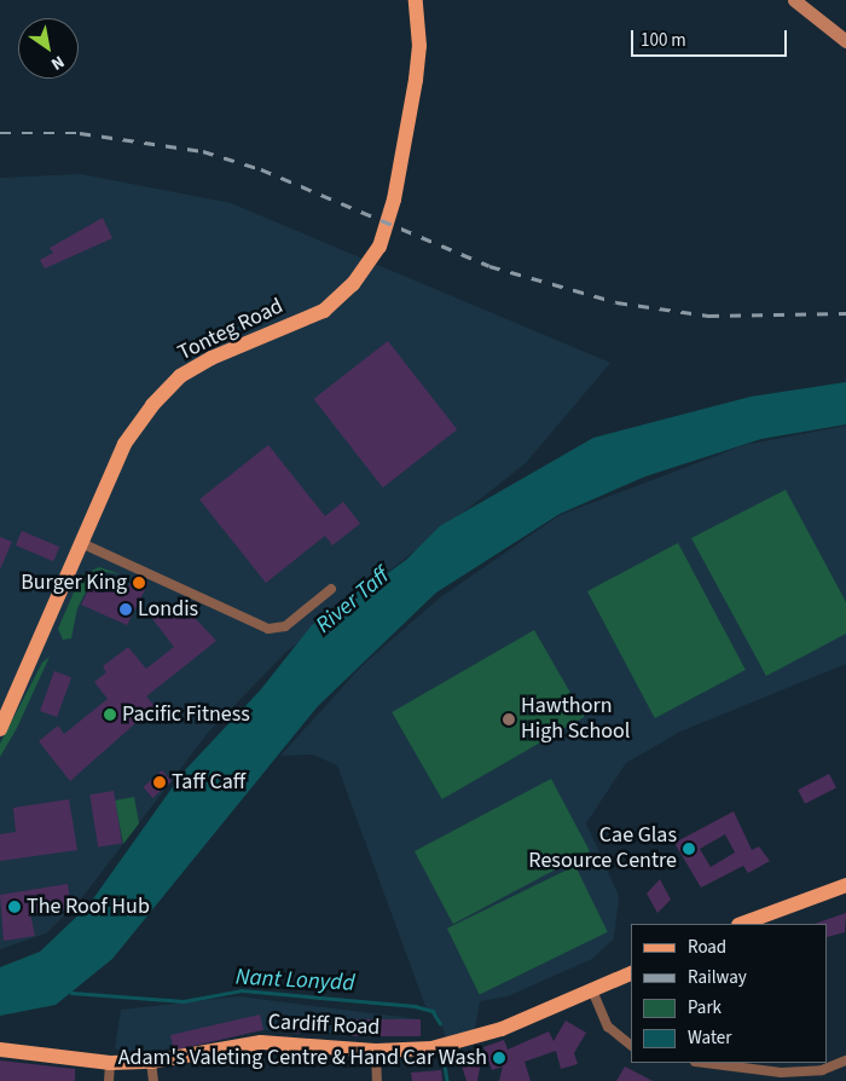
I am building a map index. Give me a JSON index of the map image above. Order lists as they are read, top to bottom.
{
  "streets": {
    "main road": ["Tonteg Road", "Cardiff Road"]
  },
  "water": ["River Taff", "Nant Lonydd"],
  "places": [
    "Burger King",
    "Londis",
    "Pacific Fitness",
    "Hawthorn High School",
    "Taff Caff",
    "Cae Glas Resource Centre",
    "The Roof Hub",
    "Adam's Valeting Centre & Hand Car Wash"
  ],
  "legend": [
    "Road",
    "Railway",
    "Park",
    "Water"
  ],
  "scale_bar": "100 m",
  "north": "bottom right"
}
